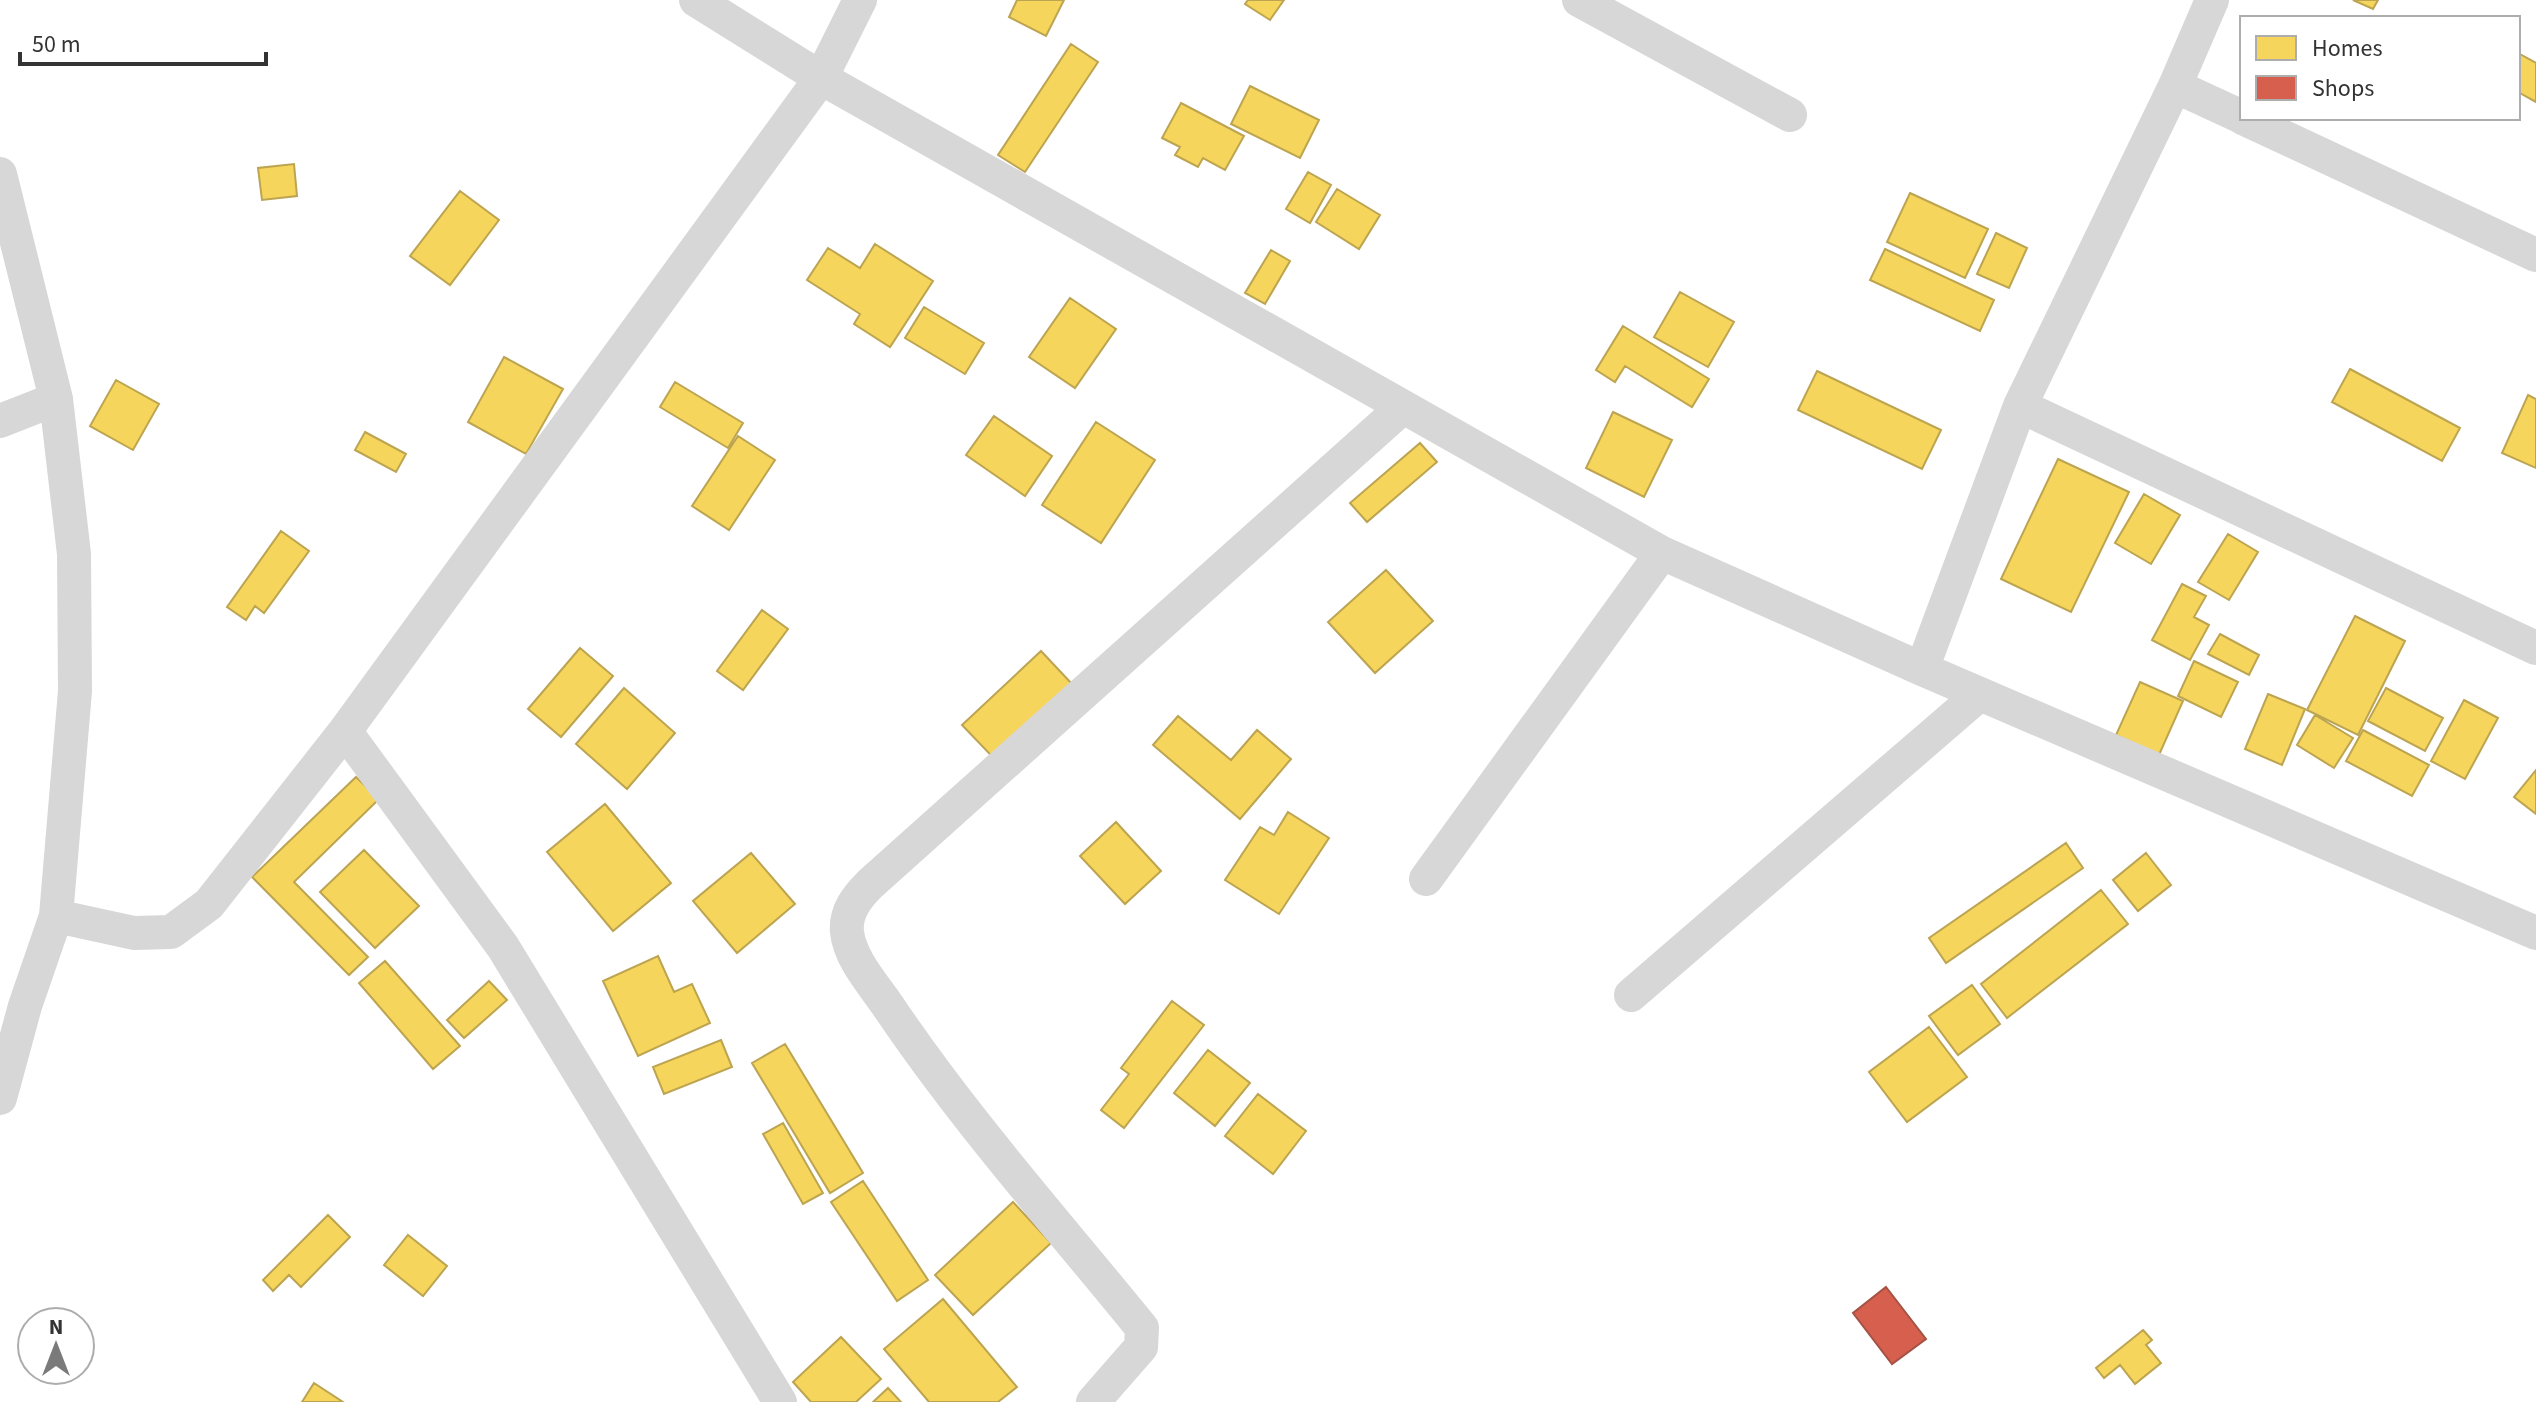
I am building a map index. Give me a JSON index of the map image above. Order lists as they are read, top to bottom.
{
  "legend": ["Homes", "Shops"],
  "scale_bar": "50 m",
  "north": "top"
}
